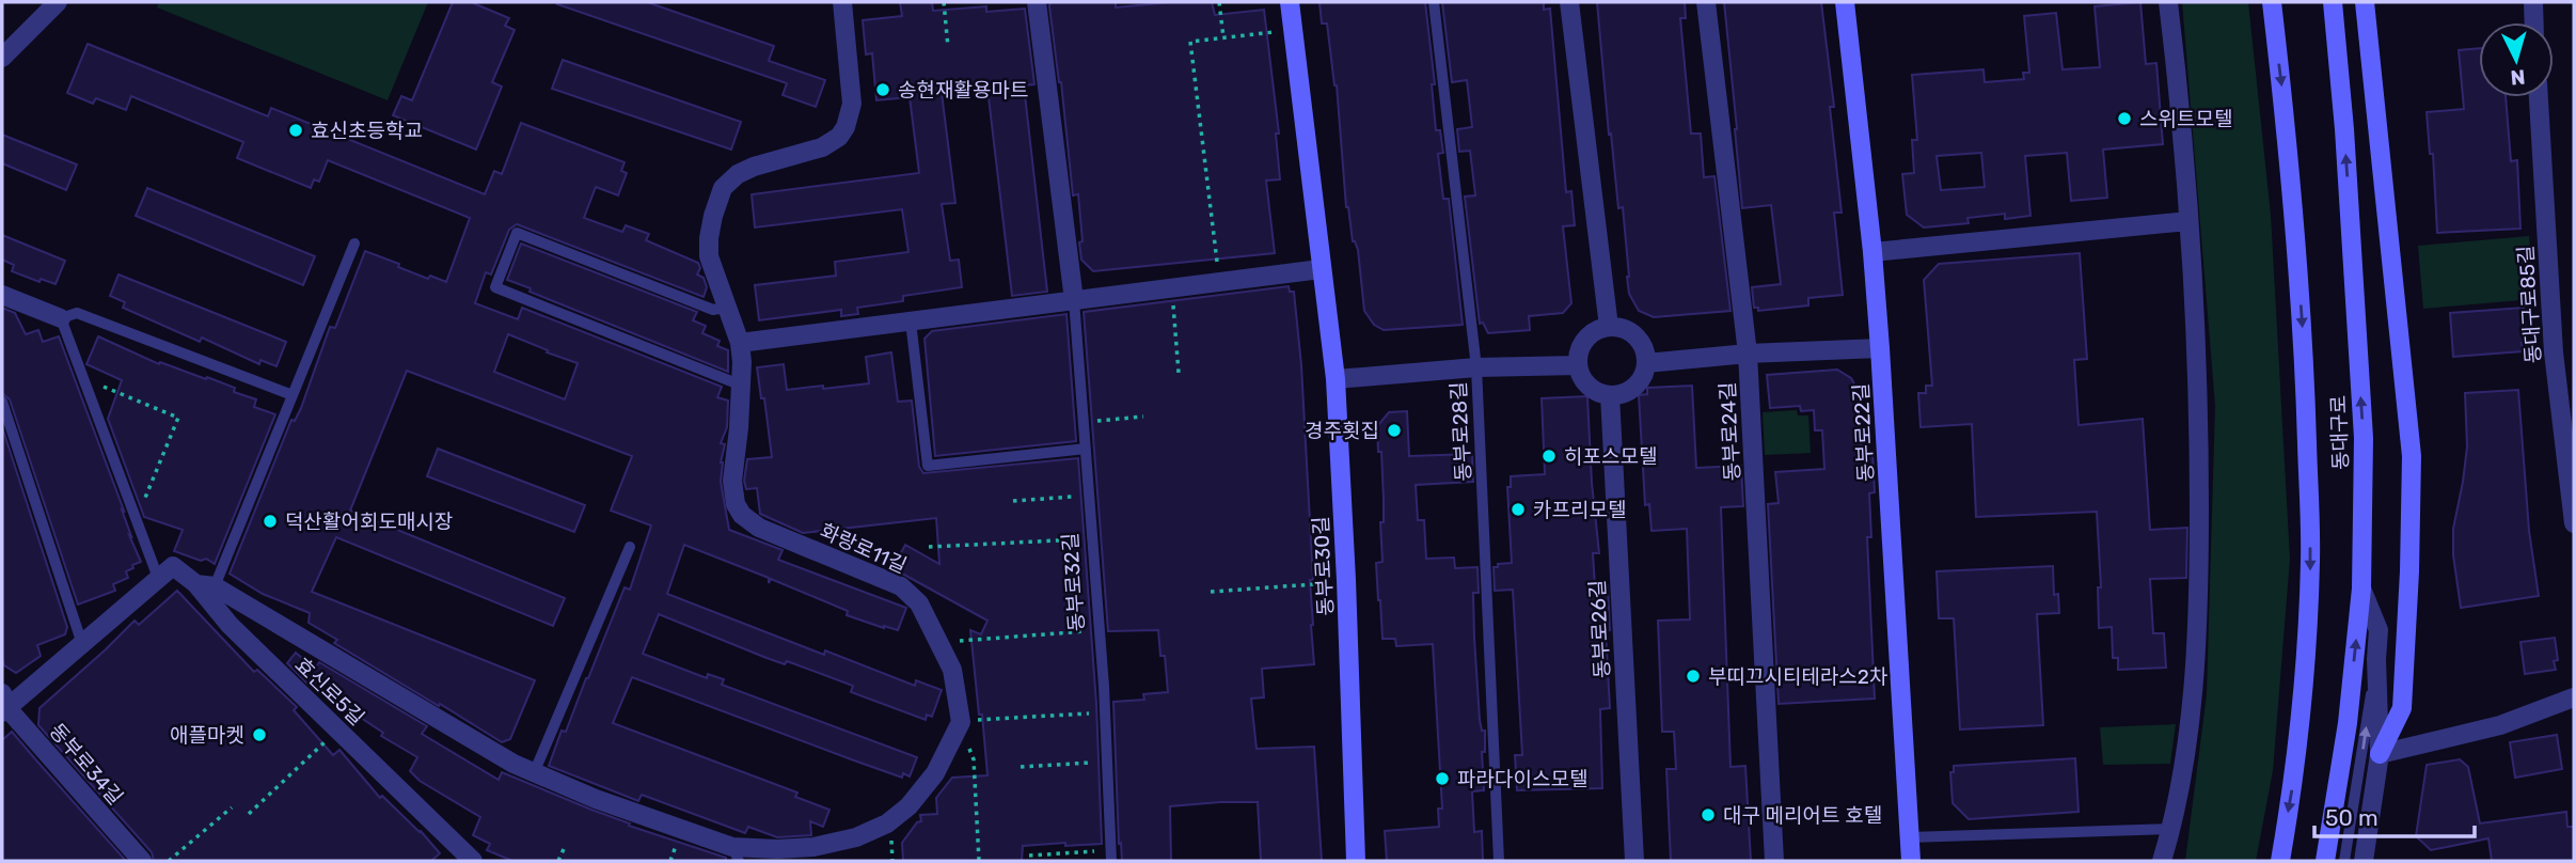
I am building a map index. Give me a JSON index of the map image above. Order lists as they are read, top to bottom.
{
  "streets": {
    "main road": ["동부로22길", "동대구로", "동부로30길"],
    "street": [
      "동대구로85길",
      "동부로24길",
      "화랑로11길",
      "동부로32길",
      "동부로26길",
      "효신로5길",
      "동부로34길"
    ],
    "lane": ["동부로28길"]
  },
  "places": [
    "송현재활용마트",
    "스위트모텔",
    "효신초등학교",
    "경주횟집",
    "히포스모텔",
    "카프리모텔",
    "덕산활어회도매시장",
    "부띠끄시티테라스2차",
    "애플마켓",
    "파라다이스모텔",
    "대구 메리어트 호텔"
  ],
  "scale_bar": "50 m",
  "north": "bottom"
}
